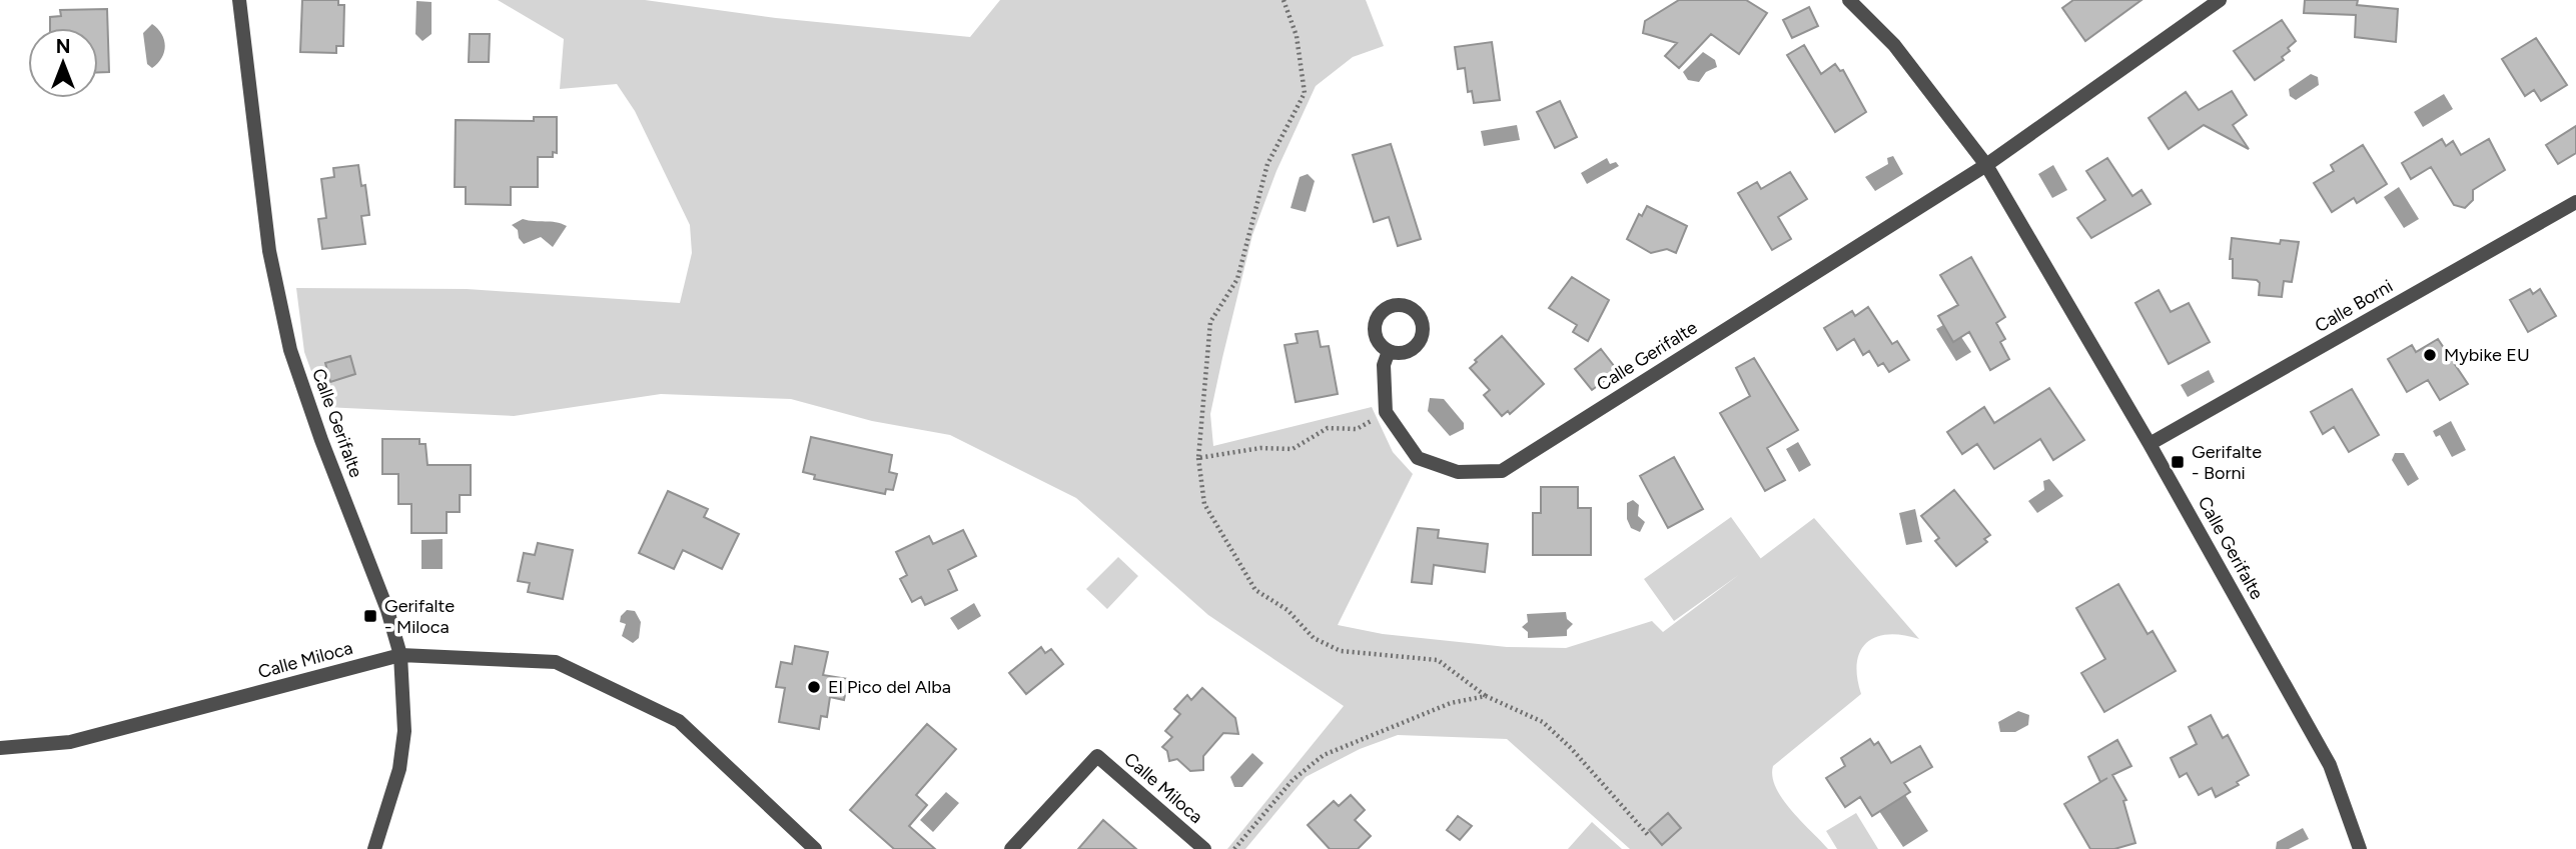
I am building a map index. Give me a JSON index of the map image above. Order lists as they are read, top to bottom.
{
  "streets": {
    "street": ["Calle Borni", "Calle Gerifalte", "Calle Miloca"]
  },
  "crossings": [
    ["Calle Borni", "Calle Gerifalte"],
    ["Calle Gerifalte", "Calle Miloca"]
  ],
  "places": {
    "other": ["Mybike EU", "El Pico del Alba"],
    "transit": ["Gerifalte - Borni", "Gerifalte - Miloca"]
  },
  "north": "top"
}
